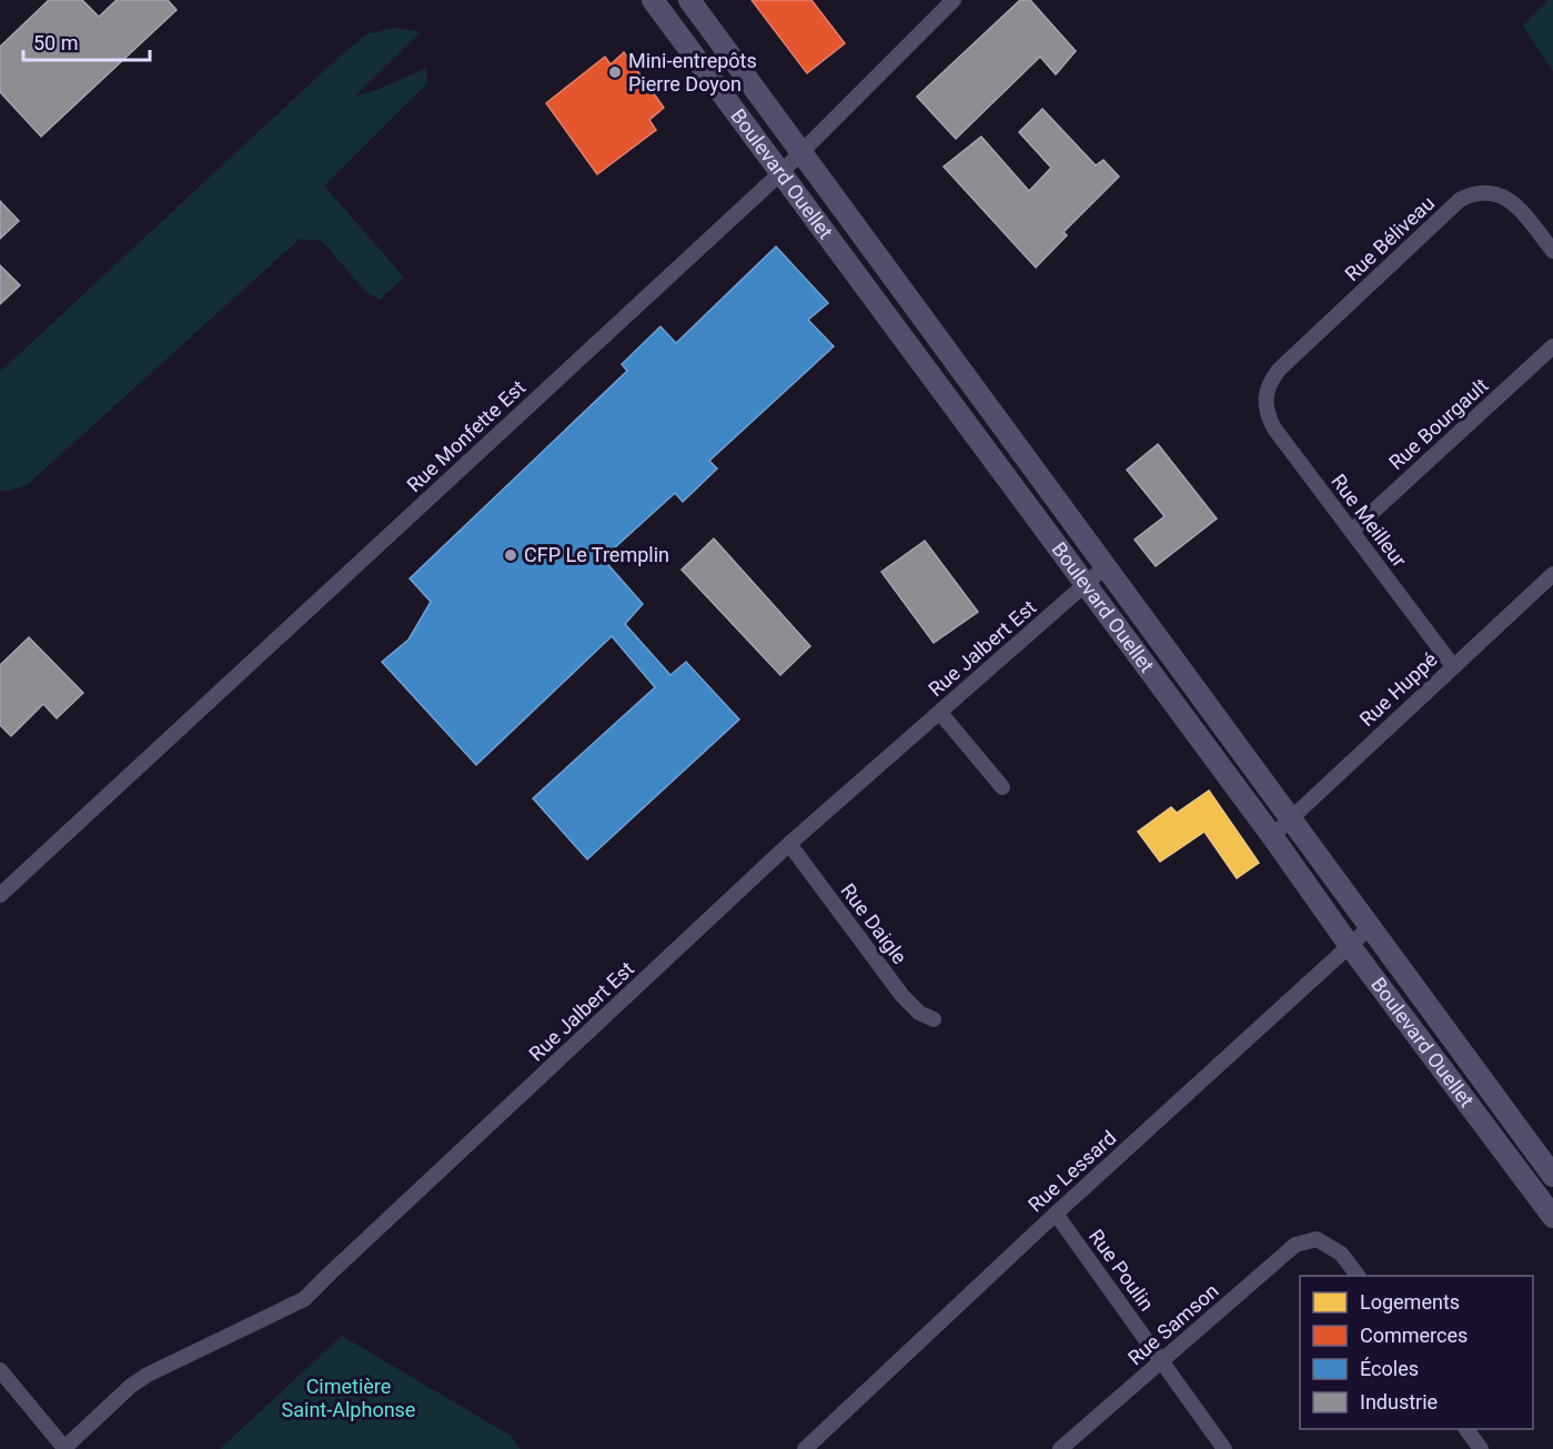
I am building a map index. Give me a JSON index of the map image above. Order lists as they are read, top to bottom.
{
  "streets": {
    "street": [
      "Boulevard Ouellet",
      "Rue Béliveau",
      "Rue Bourgault",
      "Rue Monfette Est",
      "Rue Meilleur",
      "Rue Jalbert Est",
      "Rue Huppé",
      "Rue Daigle",
      "Rue Lessard",
      "Rue Poulin",
      "Rue Samson"
    ]
  },
  "crossings": [
    ["Boulevard Ouellet", "Rue Monfette Est"],
    ["Boulevard Ouellet", "Rue Jalbert Est"],
    ["Boulevard Ouellet", "Rue Huppé"],
    ["Boulevard Ouellet", "Rue Lessard"],
    ["Rue Béliveau", "Rue Meilleur"],
    ["Rue Bourgault", "Rue Meilleur"],
    ["Rue Meilleur", "Rue Huppé"],
    ["Rue Jalbert Est", "Rue Daigle"],
    ["Rue Lessard", "Rue Poulin"],
    ["Rue Poulin", "Rue Samson"]
  ],
  "parks": ["Cimetière Saint-Alphonse"],
  "places": ["Mini-entrepôts Pierre Doyon", "CFP Le Tremplin"],
  "legend": [
    "Logements",
    "Commerces",
    "Écoles",
    "Industrie"
  ],
  "scale_bar": "50 m"
}
